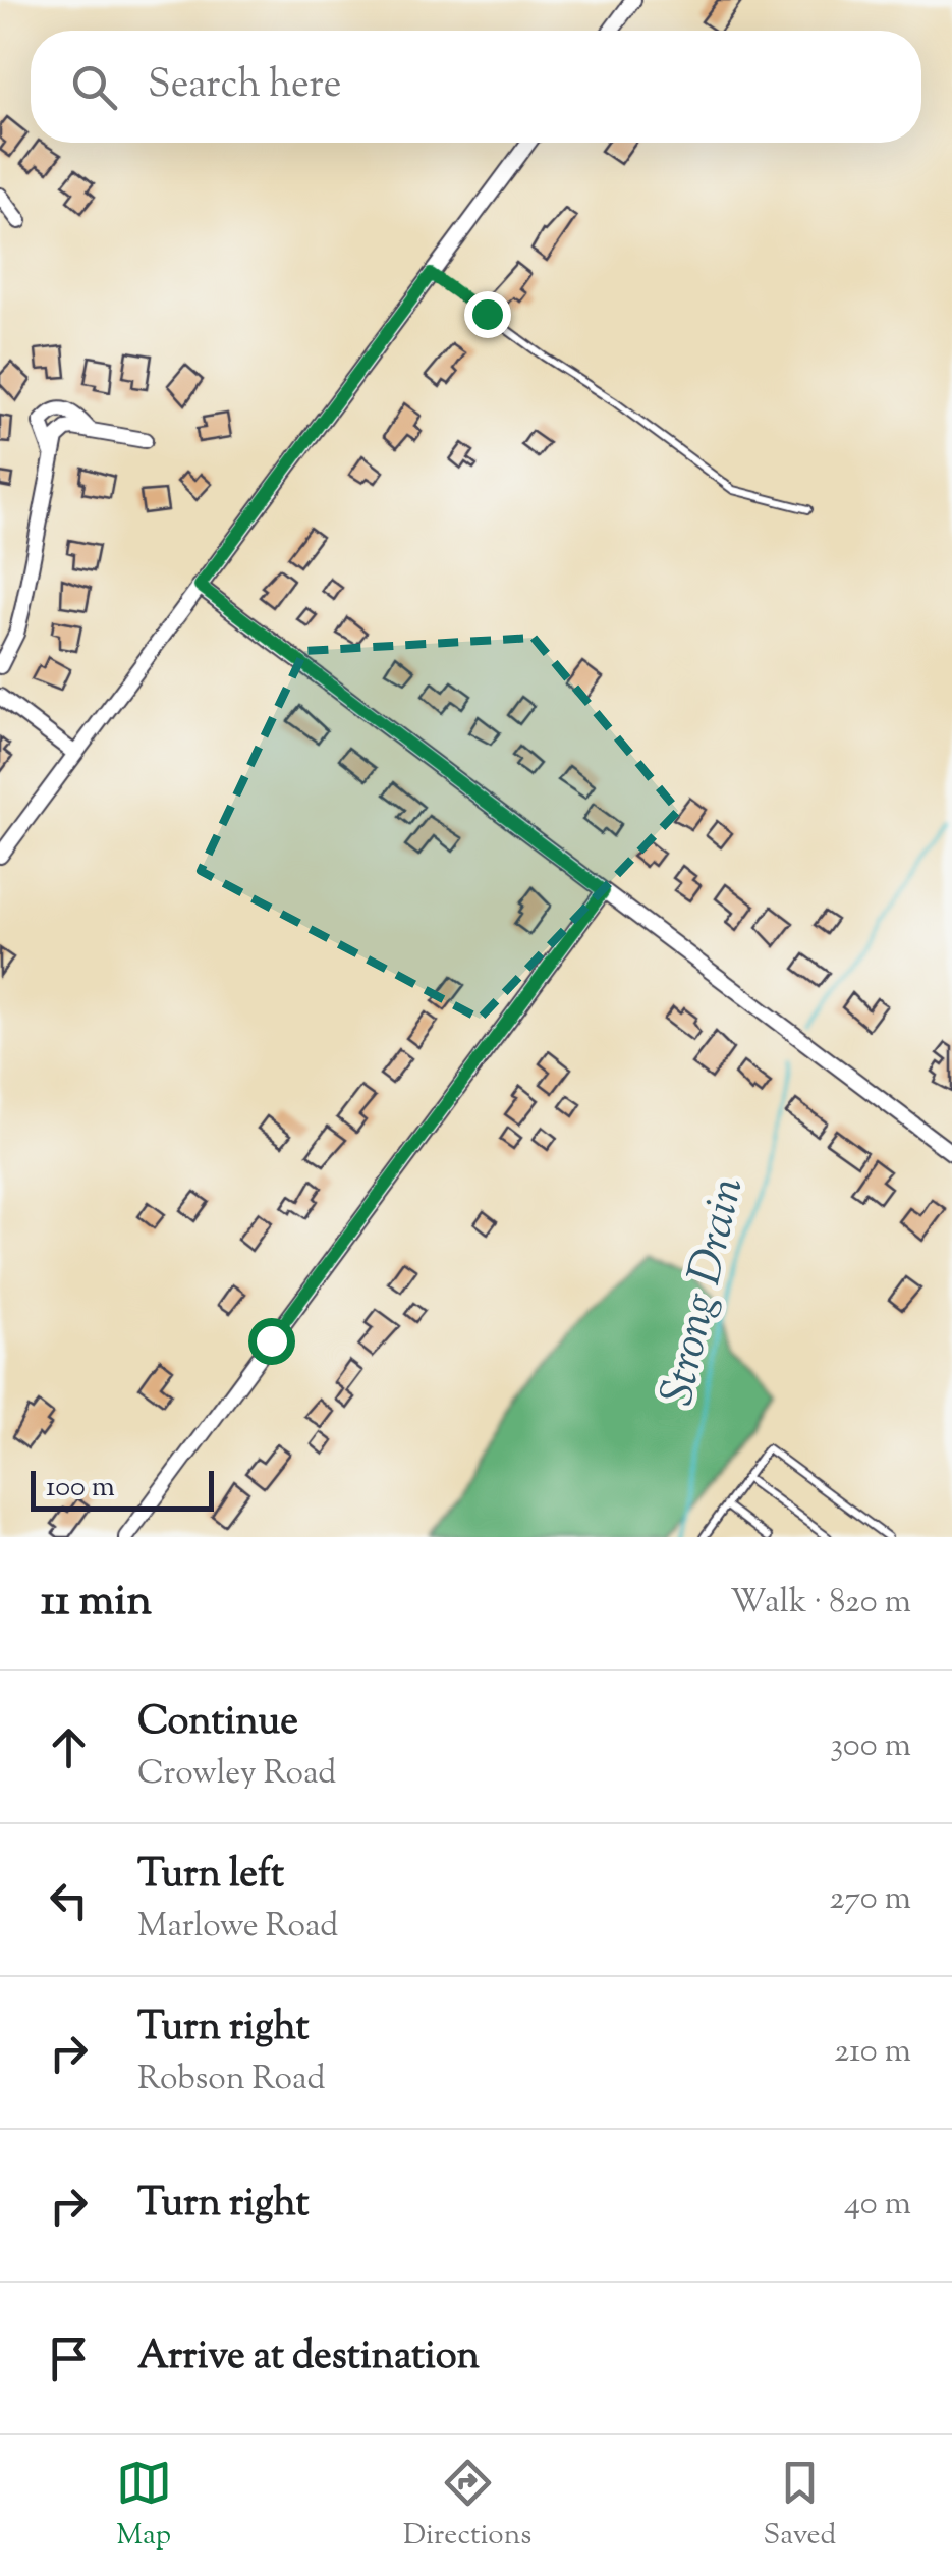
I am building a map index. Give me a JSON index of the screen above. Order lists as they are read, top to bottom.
{
  "water": ["Strong Drain"],
  "scale_bar": "100 m",
  "page": {
    "search": "Search here",
    "scale": "100 m",
    "heading": ["11 min", "Walk · 820 m"],
    "list": [
      ["Continue", "Crowley Road", "300 m"],
      ["Turn left", "Marlowe Road", "270 m"],
      ["Turn right", "Robson Road", "210 m"],
      ["Turn right", "40 m"],
      "Arrive at destination"
    ],
    "nav": ["Map", "Directions", "Saved"]
  }
}
